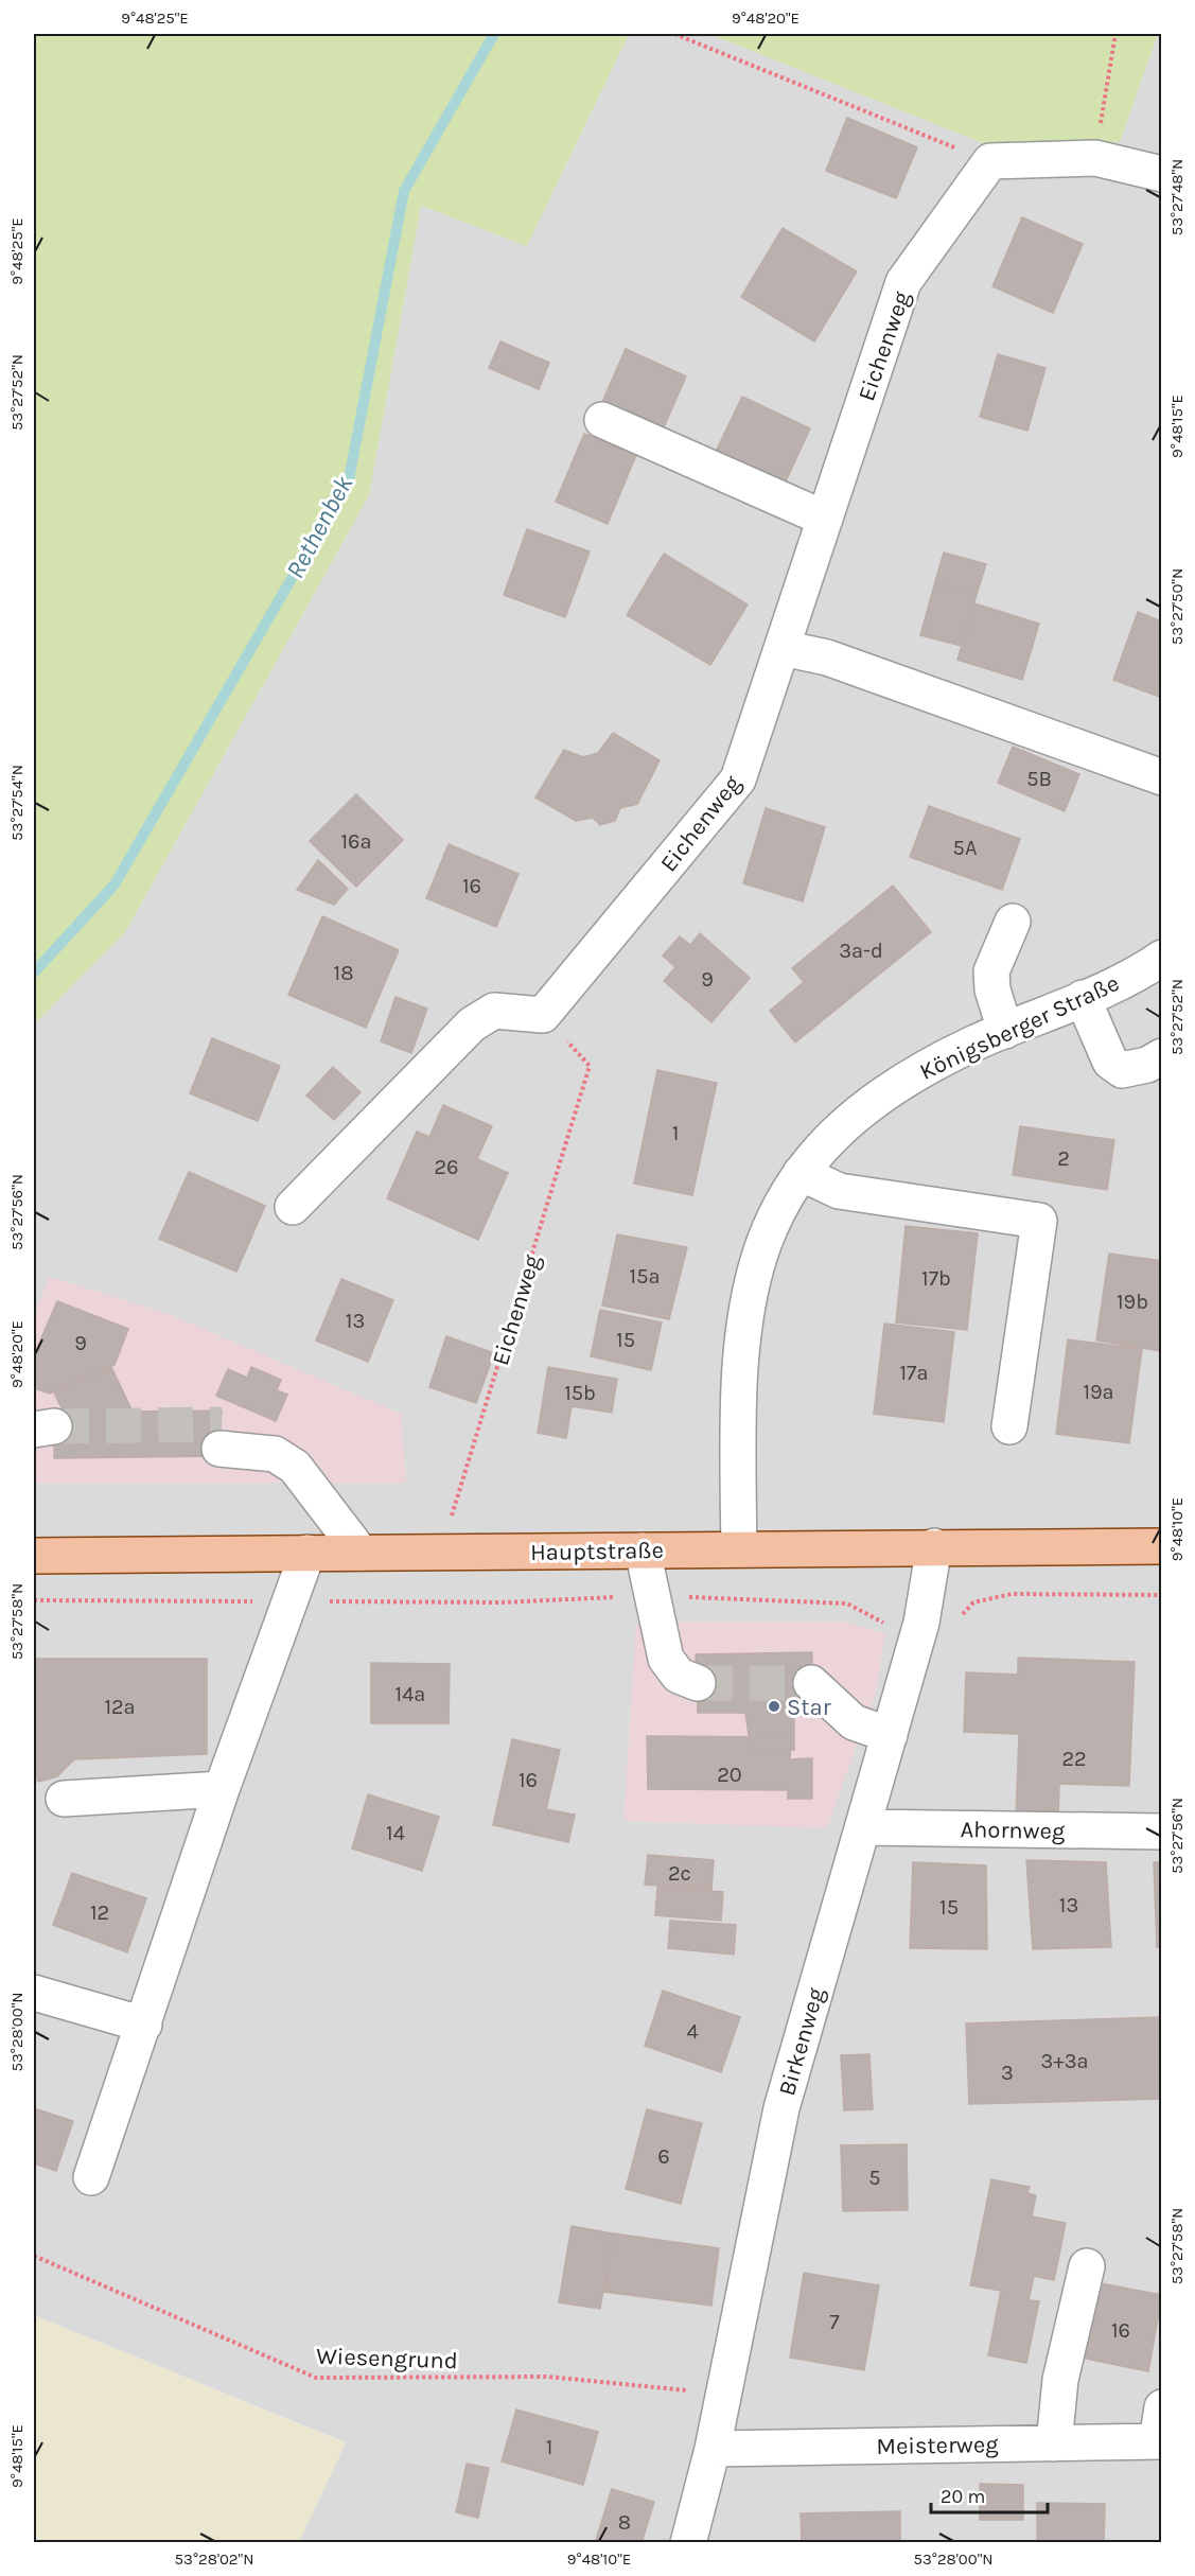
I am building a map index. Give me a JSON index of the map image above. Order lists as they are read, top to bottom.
{
  "streets": {
    "main road": ["Hauptstraße"],
    "street": [
      "Eichenweg",
      "Königsberger Straße",
      "Ahornweg",
      "Birkenweg",
      "Meisterweg"
    ],
    "path": ["Wiesengrund"]
  },
  "crossings": [
    ["Eichenweg", "Hauptstraße"],
    ["Königsberger Straße", "Hauptstraße"],
    ["Hauptstraße", "Birkenweg"],
    ["Ahornweg", "Birkenweg"],
    ["Birkenweg", "Wiesengrund"],
    ["Birkenweg", "Meisterweg"]
  ],
  "water": ["Rethenbek"],
  "places": ["Star"],
  "house_numbers": [
    "5B",
    "16a",
    "5A",
    "16",
    "3a-d",
    "18",
    "9",
    "1",
    "2",
    "26",
    "15a",
    "17b",
    "19b",
    "13",
    "15",
    "9",
    "17a",
    "19a",
    "15b",
    "14a",
    "12a",
    "22",
    "20",
    "16",
    "14",
    "2c",
    "13",
    "15",
    "12",
    "4",
    "3+3a",
    "3",
    "6",
    "5",
    "7",
    "16",
    "1",
    "8"
  ],
  "scale_bar": "20 m",
  "coordinates": [
    "9°48'25\"E",
    "9°48'20\"E",
    "53°27'48\"N",
    "53°27'52\"N",
    "9°48'15\"E",
    "53°27'50\"N",
    "53°27'54\"N",
    "53°27'56\"N",
    "9°48'10\"E",
    "53°27'58\"N",
    "53°28'00\"N",
    "53°28'02\"N"
  ]
}
